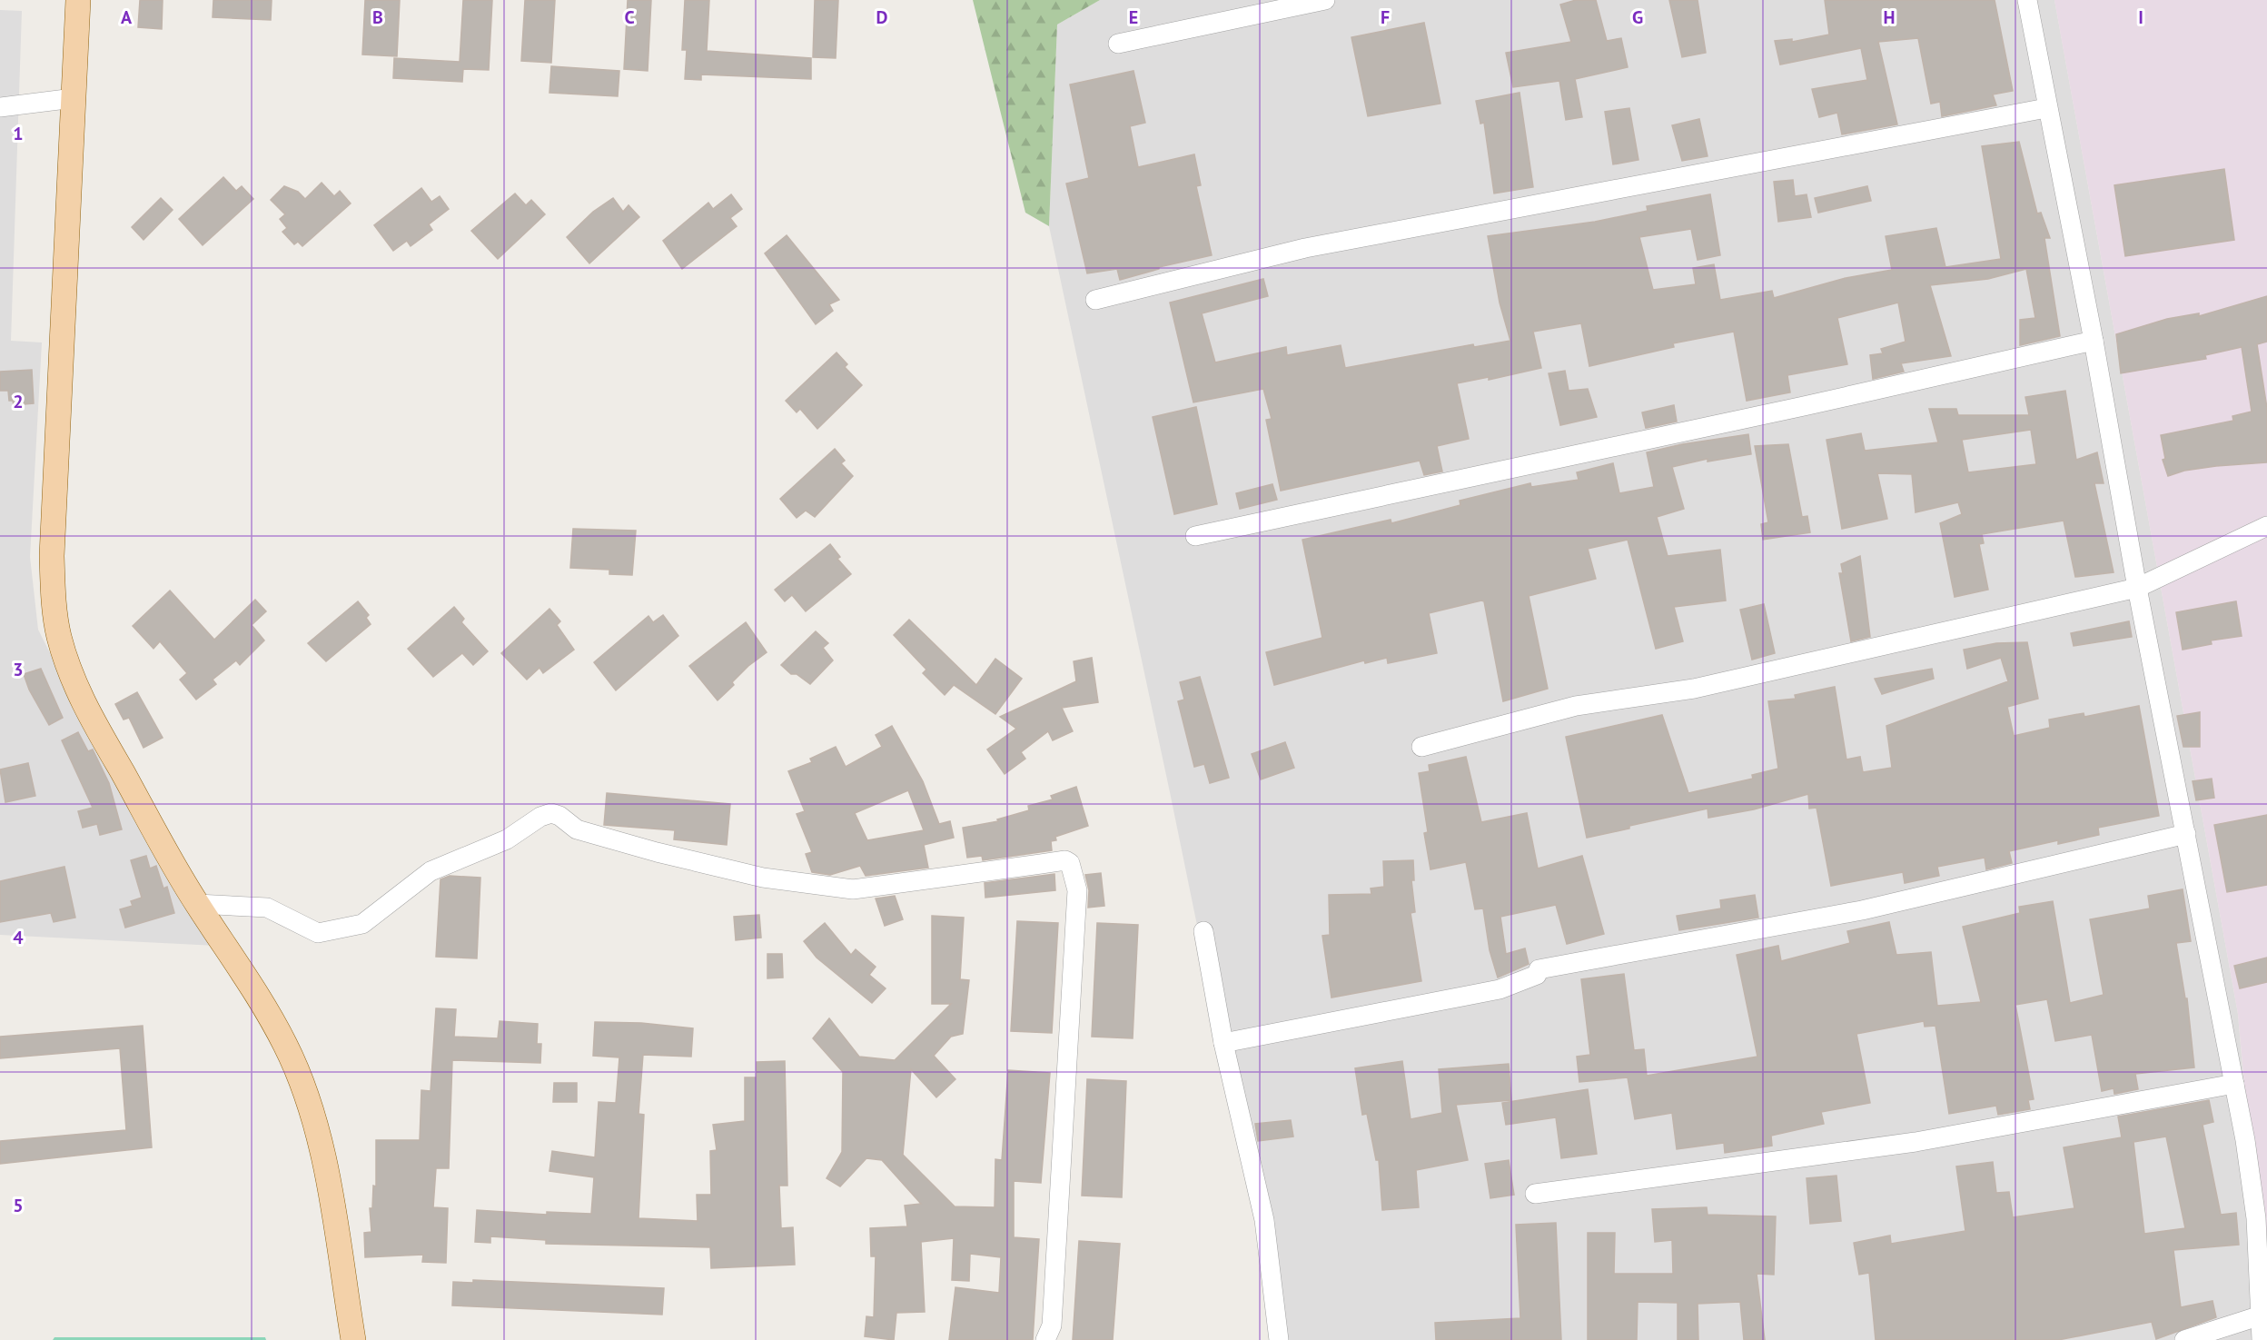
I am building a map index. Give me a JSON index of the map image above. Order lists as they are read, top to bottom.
{
  "grid": {
    "columns": [
      "A",
      "B",
      "C",
      "D",
      "E",
      "F",
      "G",
      "H",
      "I"
    ],
    "rows": [
      "1",
      "2",
      "3",
      "4",
      "5"
    ]
  }
}
